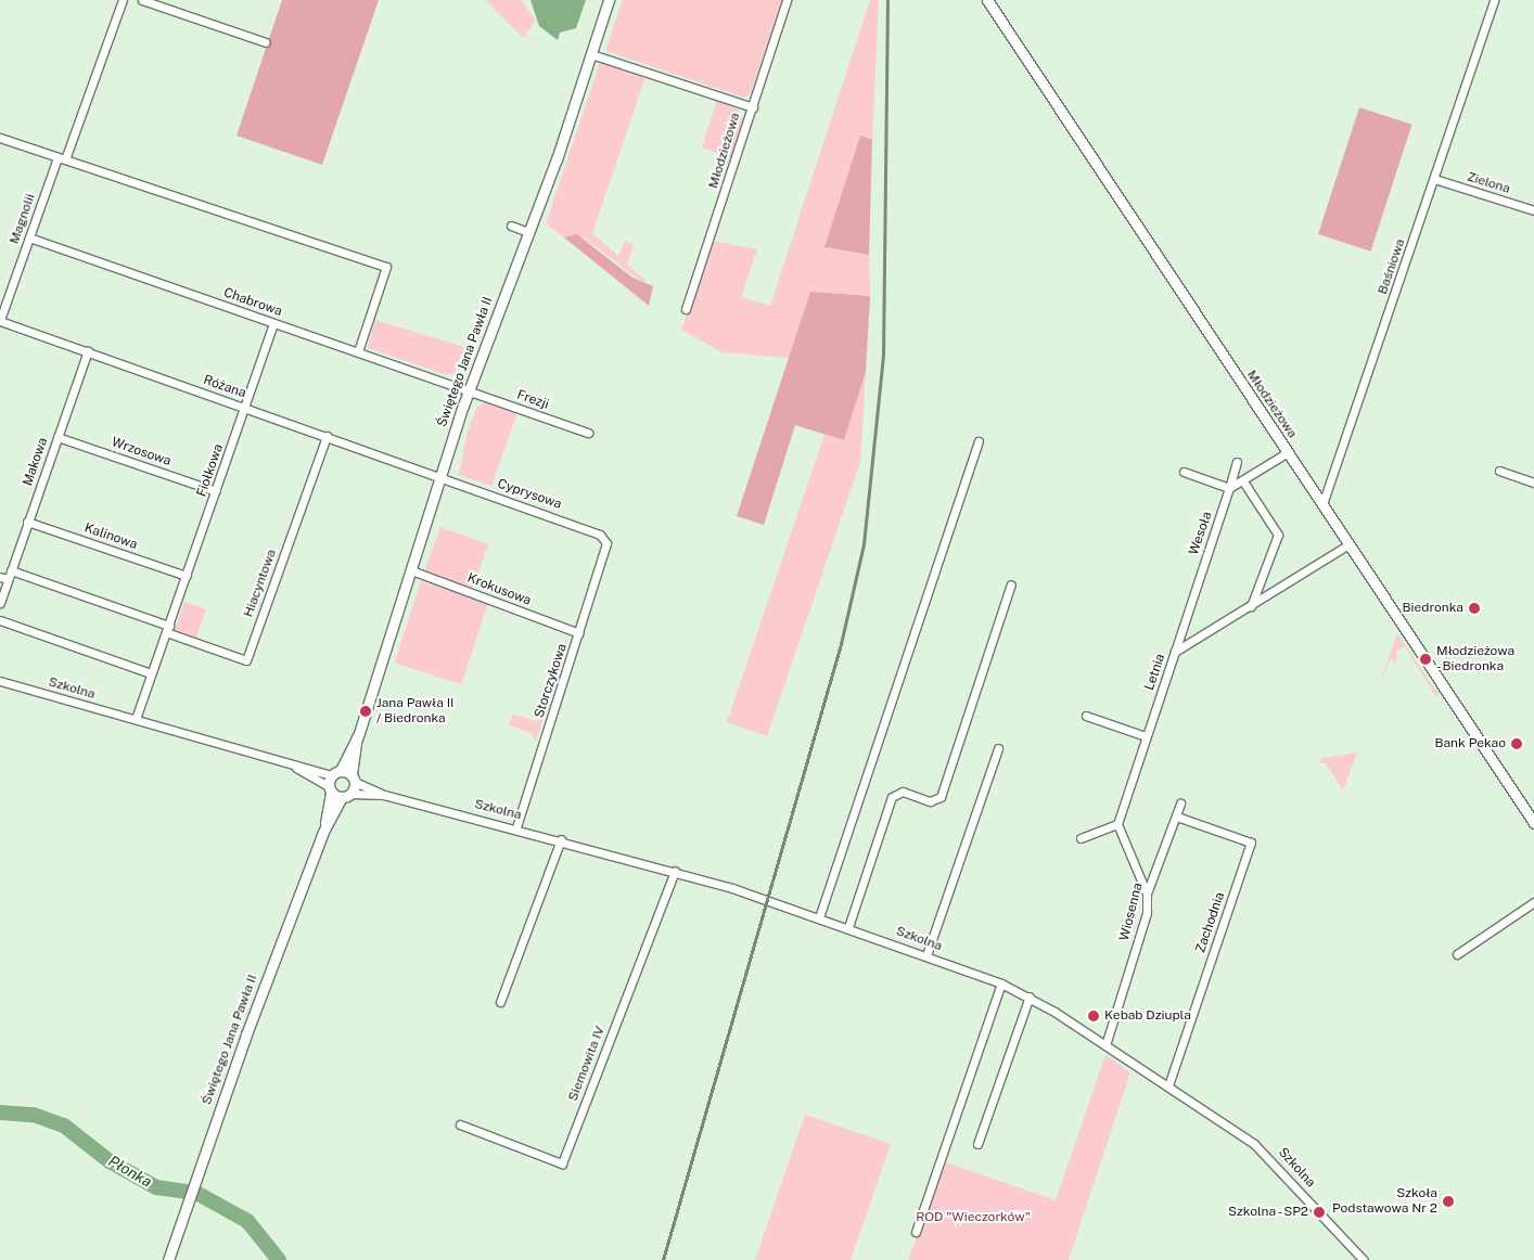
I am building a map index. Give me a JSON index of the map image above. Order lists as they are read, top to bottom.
{
  "streets": {
    "street": [
      "Młodzieżowa",
      "Zielona",
      "Magnolii",
      "Baśniowa",
      "Chabrowa",
      "Świętego Jana Pawła II",
      "Różana",
      "Frezji",
      "Wrzosowa",
      "Makowa",
      "Fiołkowa",
      "Cyprysowa",
      "Wesoła",
      "Kalinowa",
      "Hiacyntowa",
      "Krokusowa",
      "Letnia",
      "Storczykowa",
      "Szkolna",
      "Wiosenna",
      "Zachodnia",
      "Siemowita IV"
    ]
  },
  "crossings": [
    ["Młodzieżowa", "Baśniowa"],
    ["Młodzieżowa", "Letnia"],
    ["Zielona", "Baśniowa"],
    ["Magnolii", "Chabrowa"],
    ["Magnolii", "Różana"],
    ["Chabrowa", "Świętego Jana Pawła II"],
    ["Chabrowa", "Frezji"],
    ["Chabrowa", "Fiołkowa"],
    ["Świętego Jana Pawła II", "Różana"],
    ["Świętego Jana Pawła II", "Frezji"],
    ["Świętego Jana Pawła II", "Cyprysowa"],
    ["Świętego Jana Pawła II", "Krokusowa"],
    ["Świętego Jana Pawła II", "Szkolna"],
    ["Różana", "Makowa"],
    ["Różana", "Fiołkowa"],
    ["Różana", "Cyprysowa"],
    ["Różana", "Hiacyntowa"],
    ["Wrzosowa", "Makowa"],
    ["Wrzosowa", "Fiołkowa"],
    ["Makowa", "Kalinowa"],
    ["Fiołkowa", "Kalinowa"],
    ["Fiołkowa", "Hiacyntowa"],
    ["Fiołkowa", "Szkolna"],
    ["Cyprysowa", "Storczykowa"],
    ["Wesoła", "Letnia"],
    ["Krokusowa", "Storczykowa"],
    ["Storczykowa", "Szkolna"],
    ["Szkolna", "Wiosenna"],
    ["Szkolna", "Zachodnia"],
    ["Szkolna", "Siemowita IV"],
    ["Wiosenna", "Zachodnia"]
  ],
  "water": ["Płonka"],
  "parks": ["ROD \"Wieczorków\""],
  "places": [
    "Biedronka",
    "Młodzieżowa - Biedronka",
    "Jana Pawła II / Biedronka",
    "Bank Pekao",
    "Kebab Dziupla",
    "Szkoła Podstawowa Nr 2",
    "Szkolna - SP2"
  ]
}
